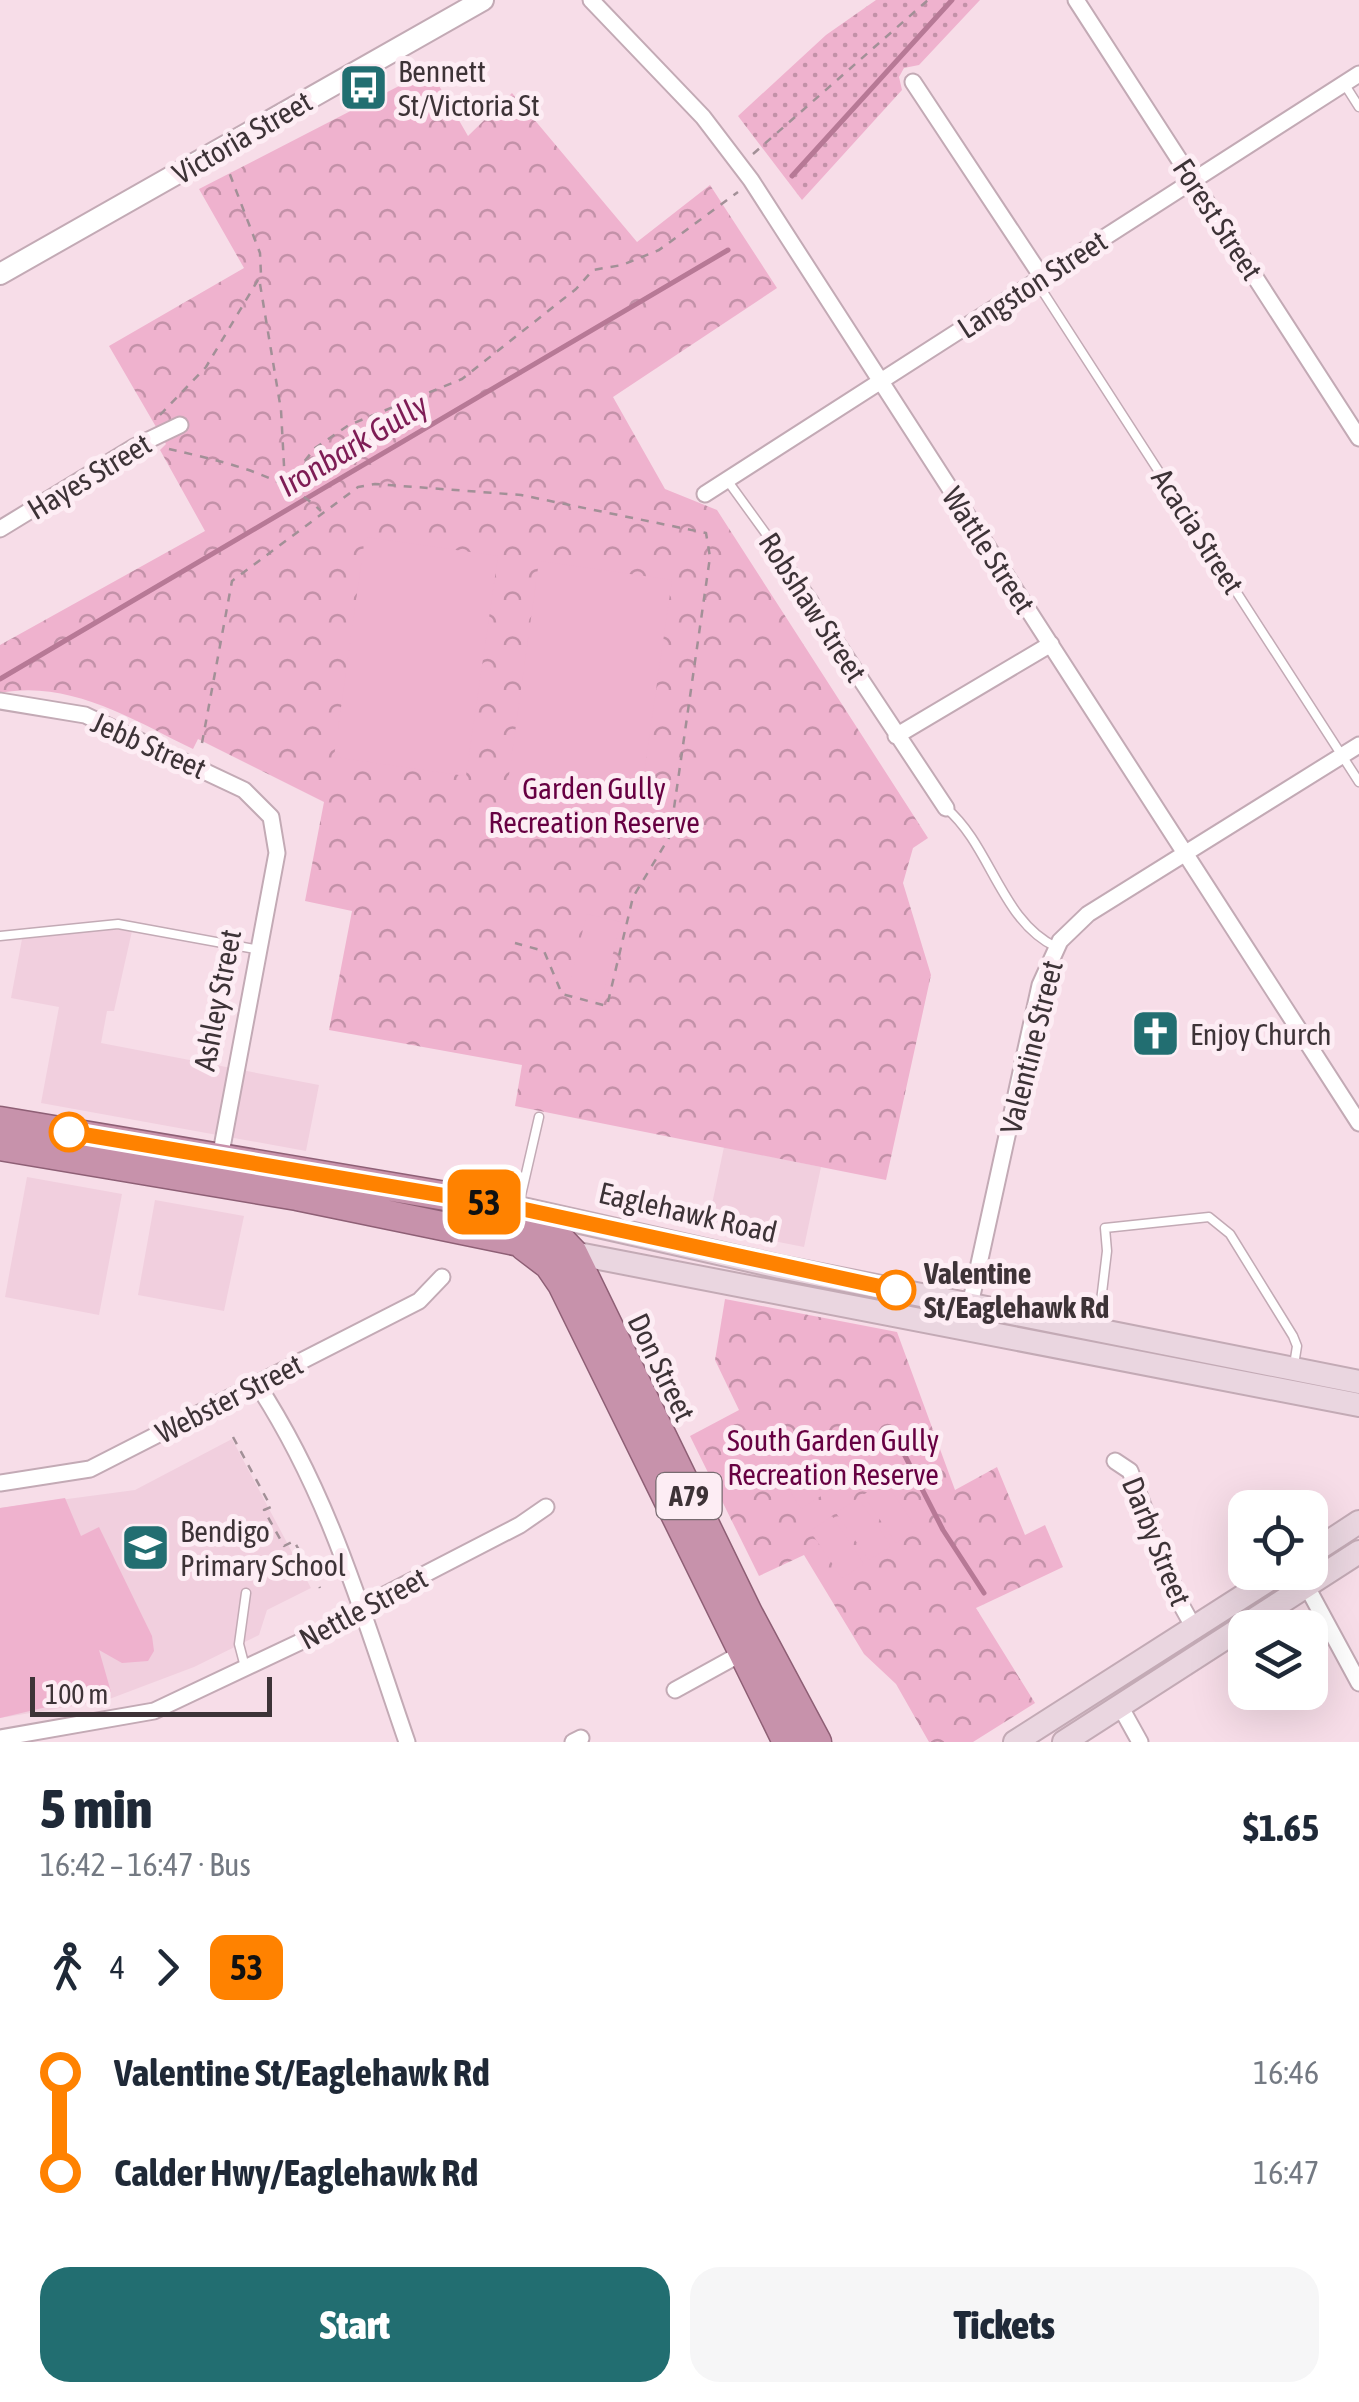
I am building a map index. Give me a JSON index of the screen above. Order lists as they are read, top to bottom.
{
  "streets": {
    "highway": ["Eaglehawk Road", "Don Street", "A79"],
    "street": [
      "Victoria Street",
      "Forest Street",
      "Langston Street",
      "Hayes Street",
      "Acacia Street",
      "Wattle Street",
      "Robshaw Street",
      "Jebb Street",
      "Ashley Street",
      "Valentine Street",
      "Webster Street",
      "Darby Street",
      "Nettle Street"
    ]
  },
  "crossings": [
    ["Forest Street", "Langston Street"],
    ["Langston Street", "Acacia Street"],
    ["Langston Street", "Wattle Street"],
    ["Langston Street", "Robshaw Street"],
    ["Acacia Street", "Valentine Street"],
    ["Wattle Street", "Valentine Street"],
    ["Robshaw Street", "Valentine Street"],
    ["Jebb Street", "Ashley Street"],
    ["Ashley Street", "Eaglehawk Road"],
    ["Valentine Street", "Eaglehawk Road"],
    ["Eaglehawk Road", "Don Street"]
  ],
  "water": ["Ironbark Gully"],
  "parks": ["Garden Gully Recreation Reserve", "South Garden Gully Recreation Reserve"],
  "places": {
    "bus stop": ["Bennett St/Victoria St"],
    "church": ["Enjoy Church"],
    "other": ["Valentine St/Eaglehawk Rd"],
    "school or university": ["Bendigo Primary School"]
  },
  "lines": ["bus line 53"],
  "scale_bar": "100 m",
  "page": {
    "on_map": "53",
    "scale": "100 m",
    "heading": ["5 min", "16:42 – 16:47 · Bus", "$1.65"],
    "legs": ["4", "53"],
    "list": [
      {
        "name": "Valentine St/Eaglehawk Rd",
        "value": "16:46"
      },
      {
        "name": "Calder Hwy/Eaglehawk Rd",
        "value": "16:47"
      }
    ],
    "buttons": ["Start", "Tickets"]
  }
}
